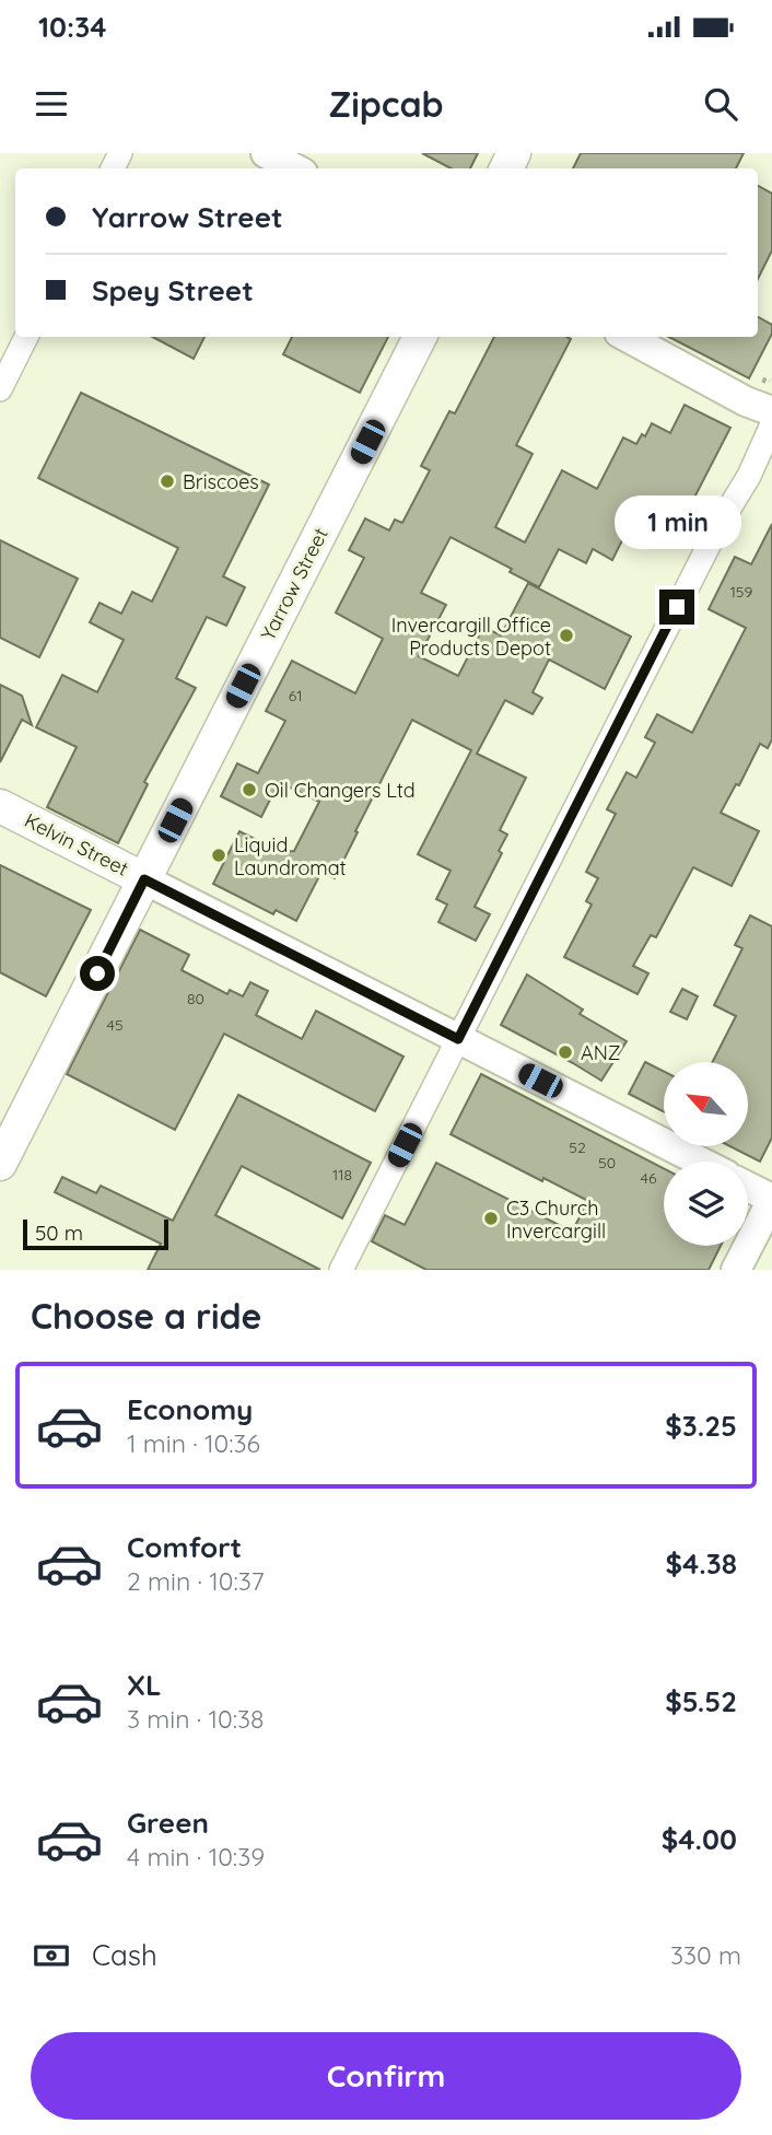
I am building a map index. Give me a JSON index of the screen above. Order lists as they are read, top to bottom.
{
  "streets": {
    "main road": ["Yarrow Street", "Kelvin Street"]
  },
  "crossings": [
    ["Yarrow Street", "Kelvin Street"]
  ],
  "places": [
    "Briscoes",
    "Invercargill Office Products Depot",
    "Oil Changers Ltd",
    "Liquid Laundromat",
    "ANZ",
    "C3 Church Invercargill"
  ],
  "house_numbers": [
    "159",
    "61",
    "80",
    "45",
    "52",
    "50",
    "118",
    "46"
  ],
  "scale_bar": "50 m",
  "north": "top left",
  "page": {
    "status": "10:34",
    "header": "Zipcab",
    "banner": ["Yarrow Street", "Spey Street"],
    "bubble": "1 min",
    "scale": "50 m",
    "heading": "Choose a ride",
    "list": [
      {
        "name": "Economy",
        "note": "1 min · 10:36",
        "value": "$3.25"
      },
      {
        "name": "Comfort",
        "note": "2 min · 10:37",
        "value": "$4.38"
      },
      {
        "name": "XL",
        "note": "3 min · 10:38",
        "value": "$5.52"
      },
      {
        "name": "Green",
        "note": "4 min · 10:39",
        "value": "$4.00"
      }
    ],
    "pay": ["Cash", "330 m"],
    "buttons": "Confirm"
  }
}
